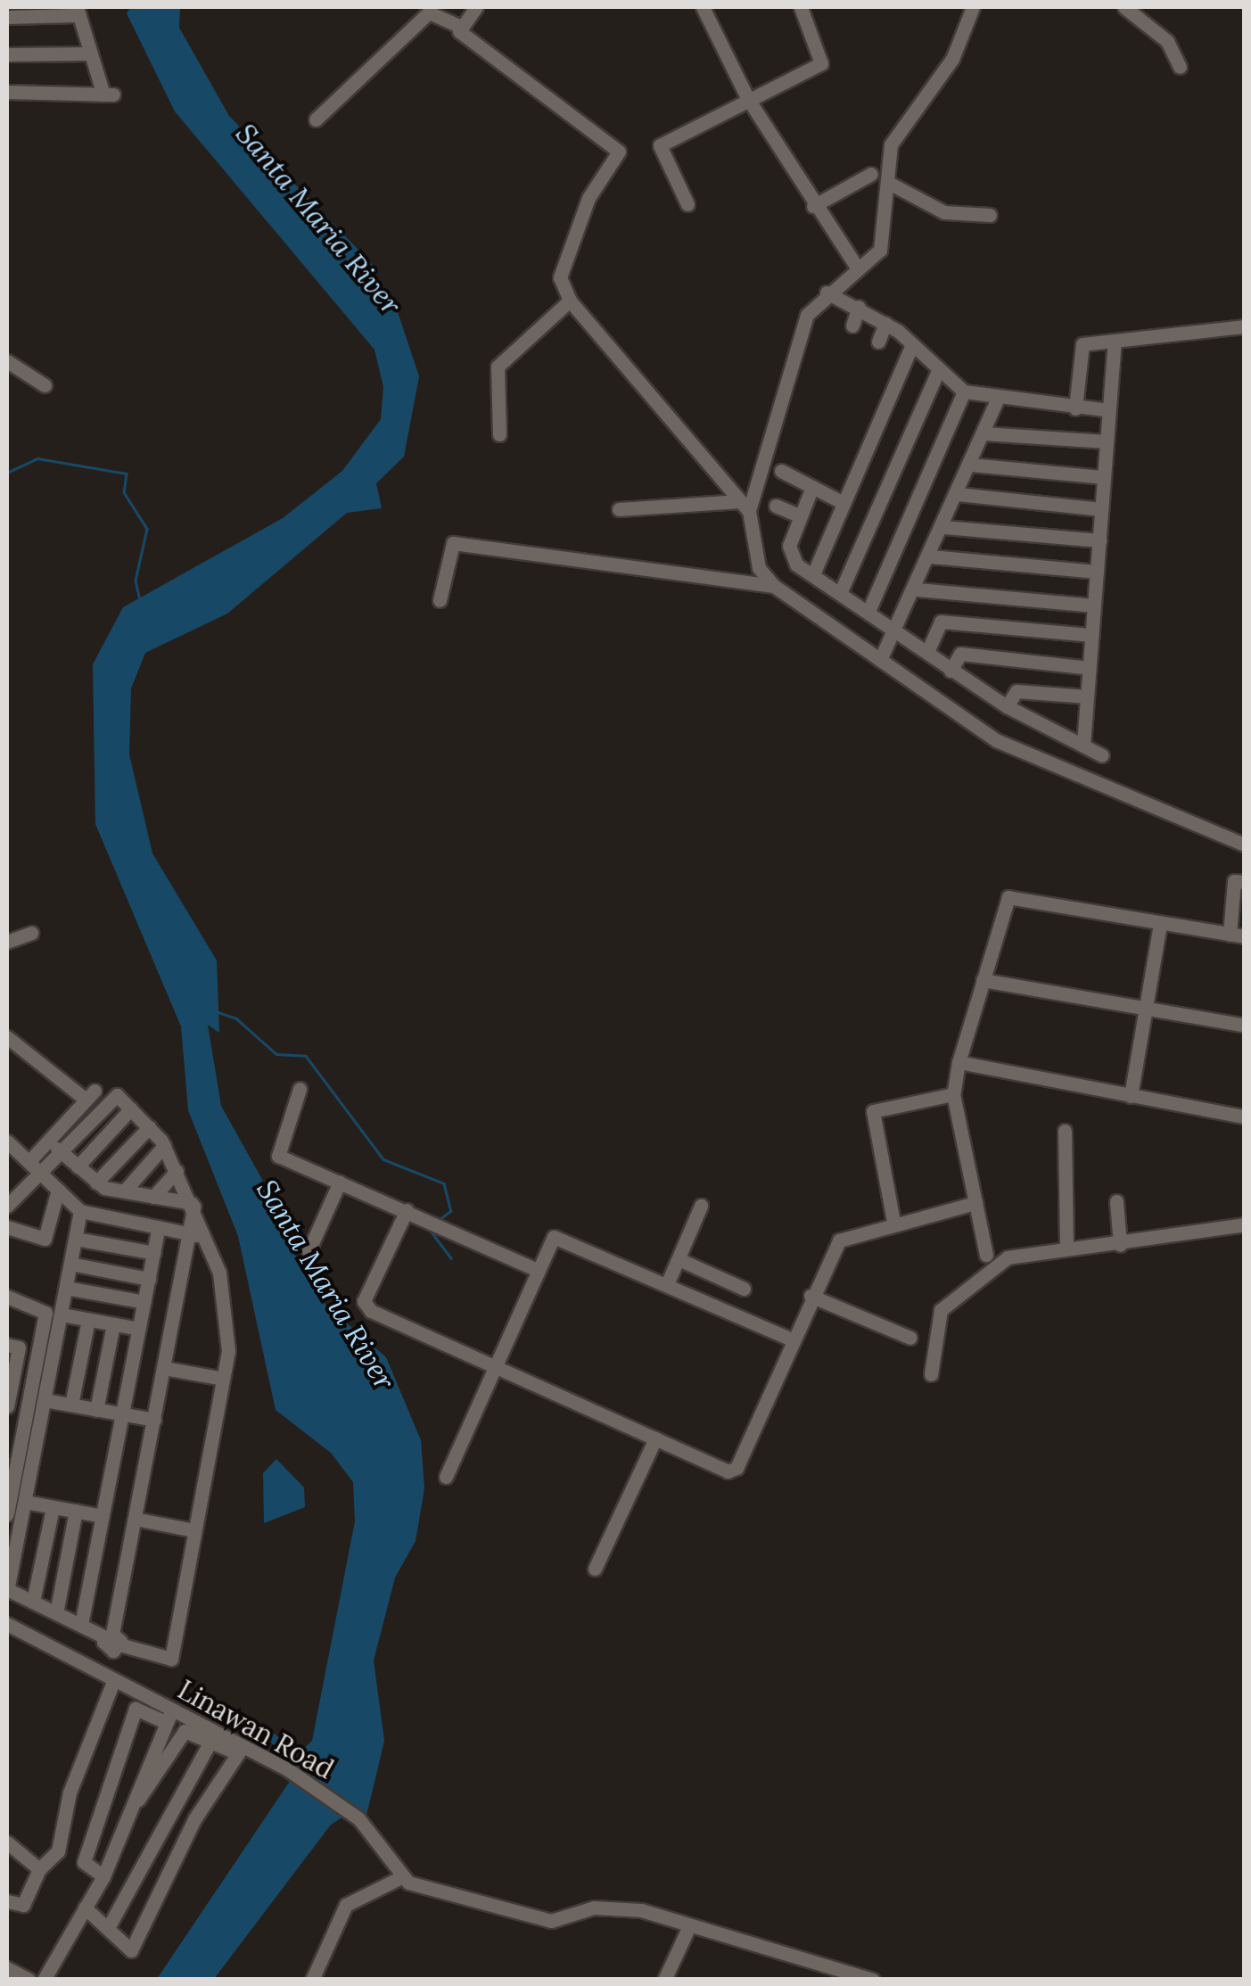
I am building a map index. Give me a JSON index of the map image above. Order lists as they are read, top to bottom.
{
  "streets": {
    "street": ["Linawan Road"]
  },
  "water": ["Santa Maria River"]
}
